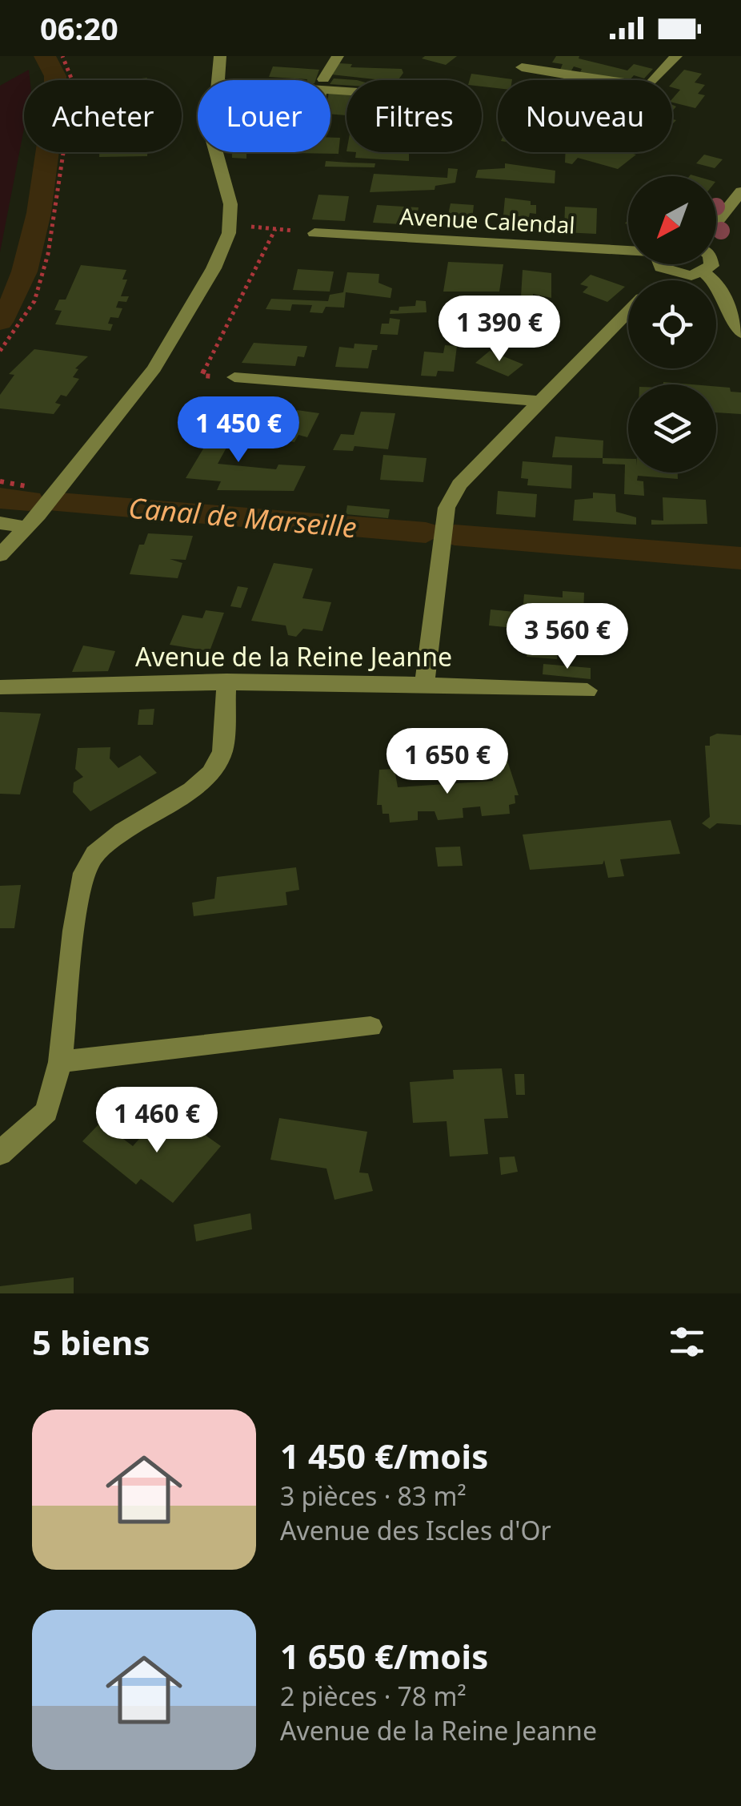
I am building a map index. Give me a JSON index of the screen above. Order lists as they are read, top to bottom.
{
  "streets": {
    "street": ["Avenue Calendal", "Avenue de la Reine Jeanne"]
  },
  "water": ["Canal de Marseille"],
  "north": "bottom left",
  "page": {
    "status": "06:20",
    "chip": [
      "Acheter",
      "Louer",
      "Filtres",
      "Nouveau"
    ],
    "price": [
      "1 390 €",
      "1 450 €",
      "3 560 €",
      "1 650 €",
      "1 460 €"
    ],
    "heading": "5 biens",
    "list": [
      {
        "name": "1 450 €/mois",
        "note": "3 pièces · 83 m² · Avenue des Iscles d'Or"
      },
      {
        "name": "1 650 €/mois",
        "note": "2 pièces · 78 m² · Avenue de la Reine Jeanne"
      }
    ]
  }
}
